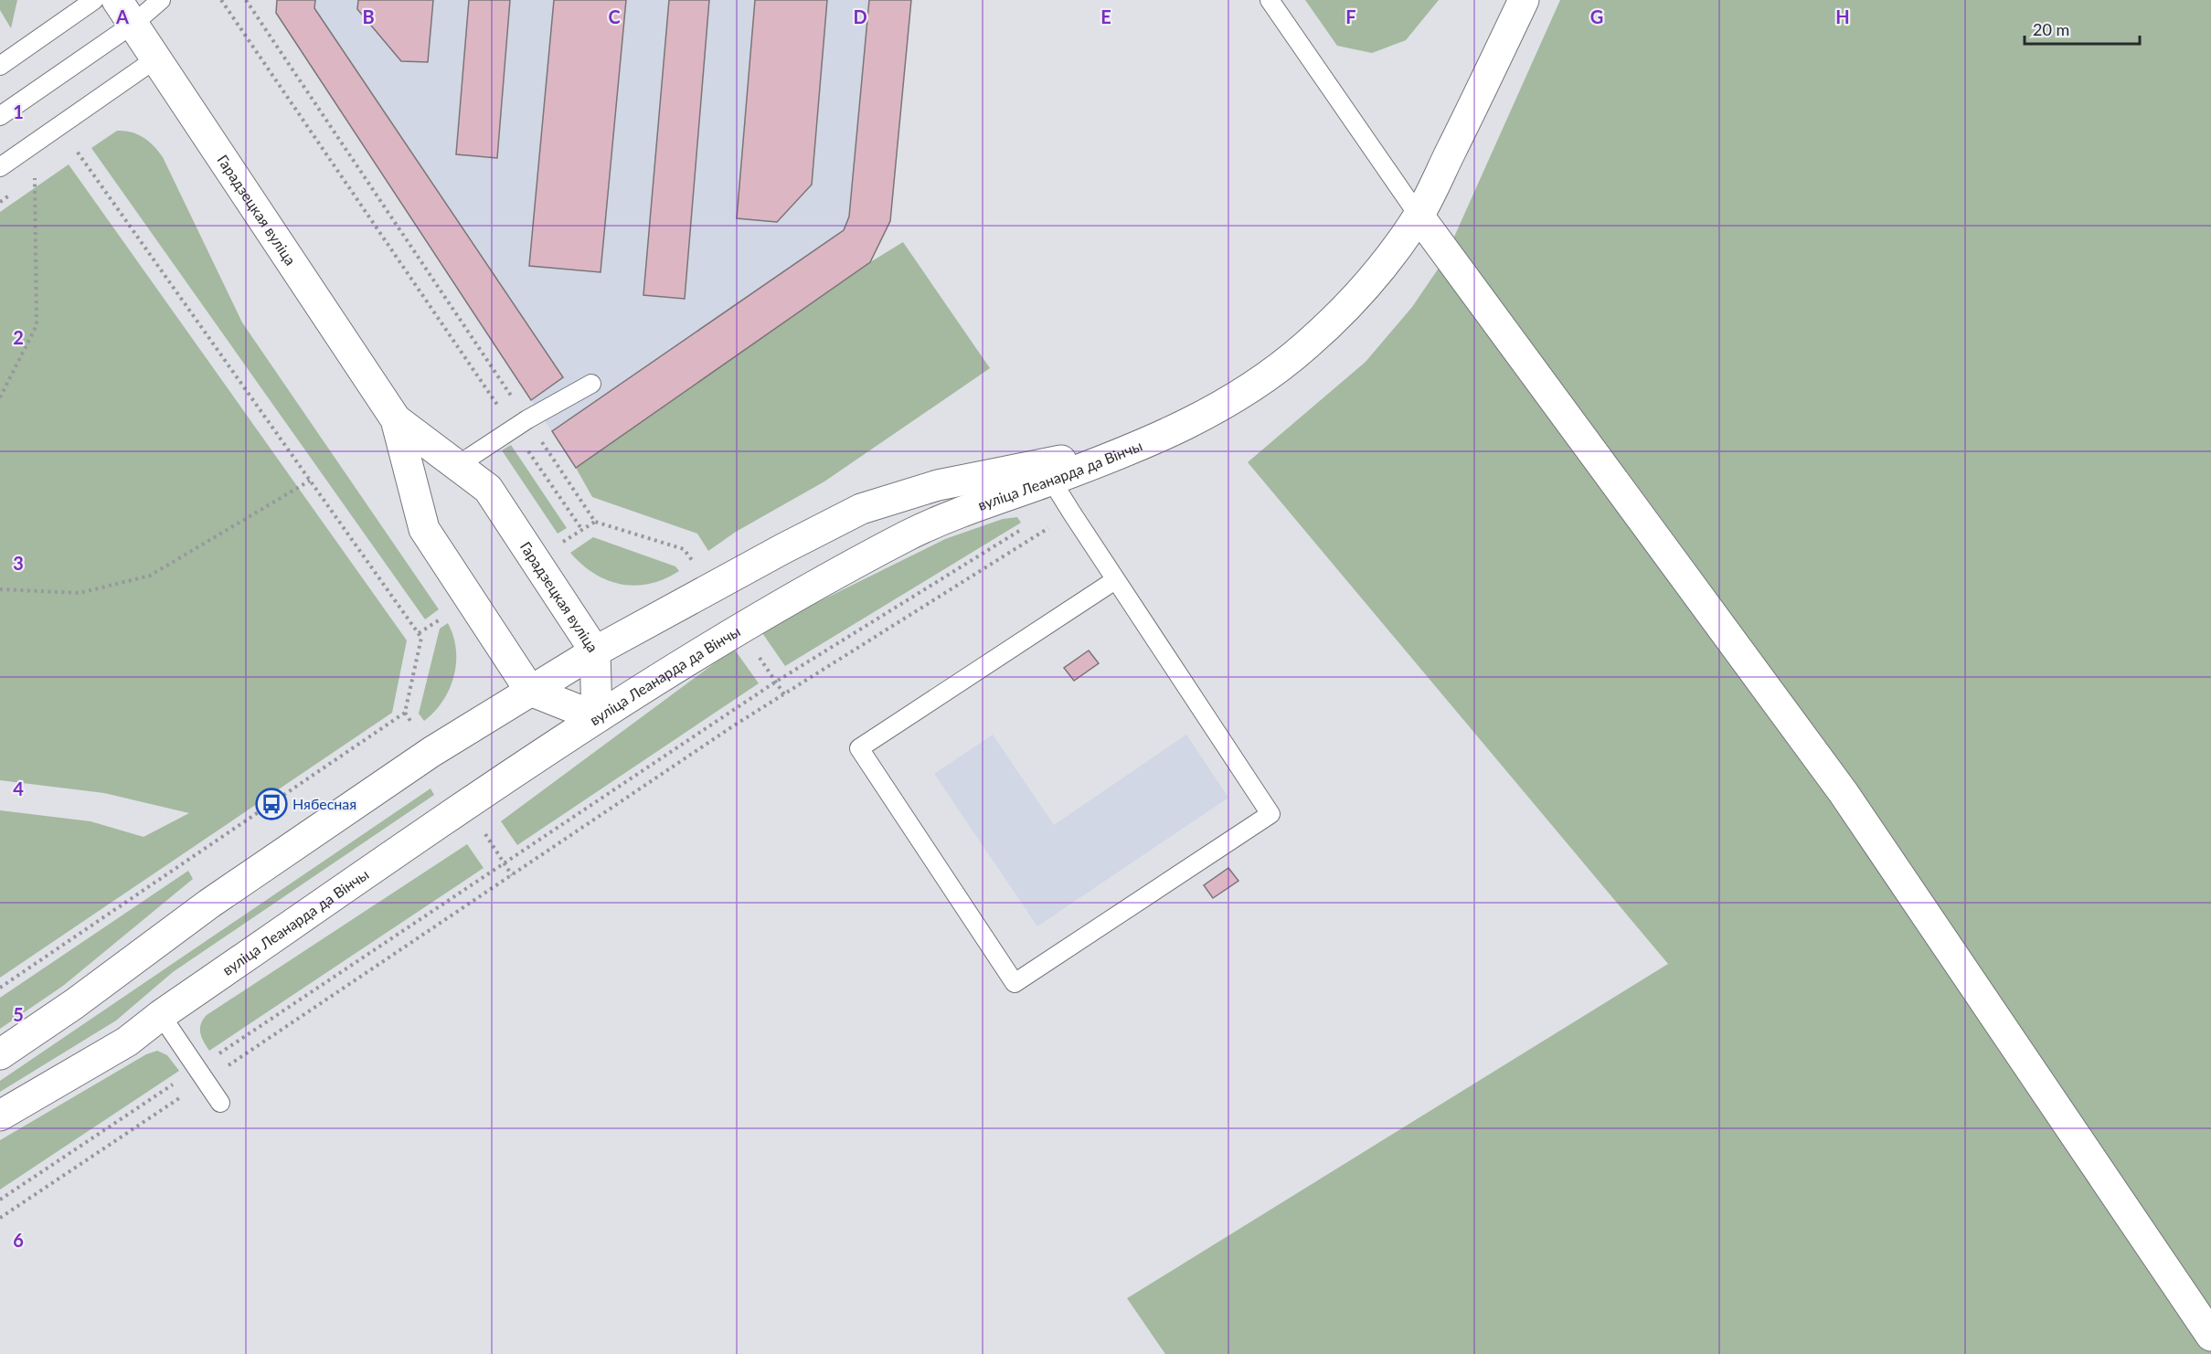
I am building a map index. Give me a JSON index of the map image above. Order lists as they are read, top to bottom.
{
  "streets": {
    "main road": ["Гарадзецкая вуліца", "вуліца Леанарда да Вінчы"]
  },
  "crossings": [
    ["Гарадзецкая вуліца", "вуліца Леанарда да Вінчы"]
  ],
  "places": {
    "bus stop": ["Нябесная"]
  },
  "scale_bar": "20 m",
  "grid": {
    "columns": [
      "A",
      "B",
      "C",
      "D",
      "E",
      "F",
      "G",
      "H"
    ],
    "rows": [
      "1",
      "2",
      "3",
      "4",
      "5",
      "6"
    ]
  }
}
